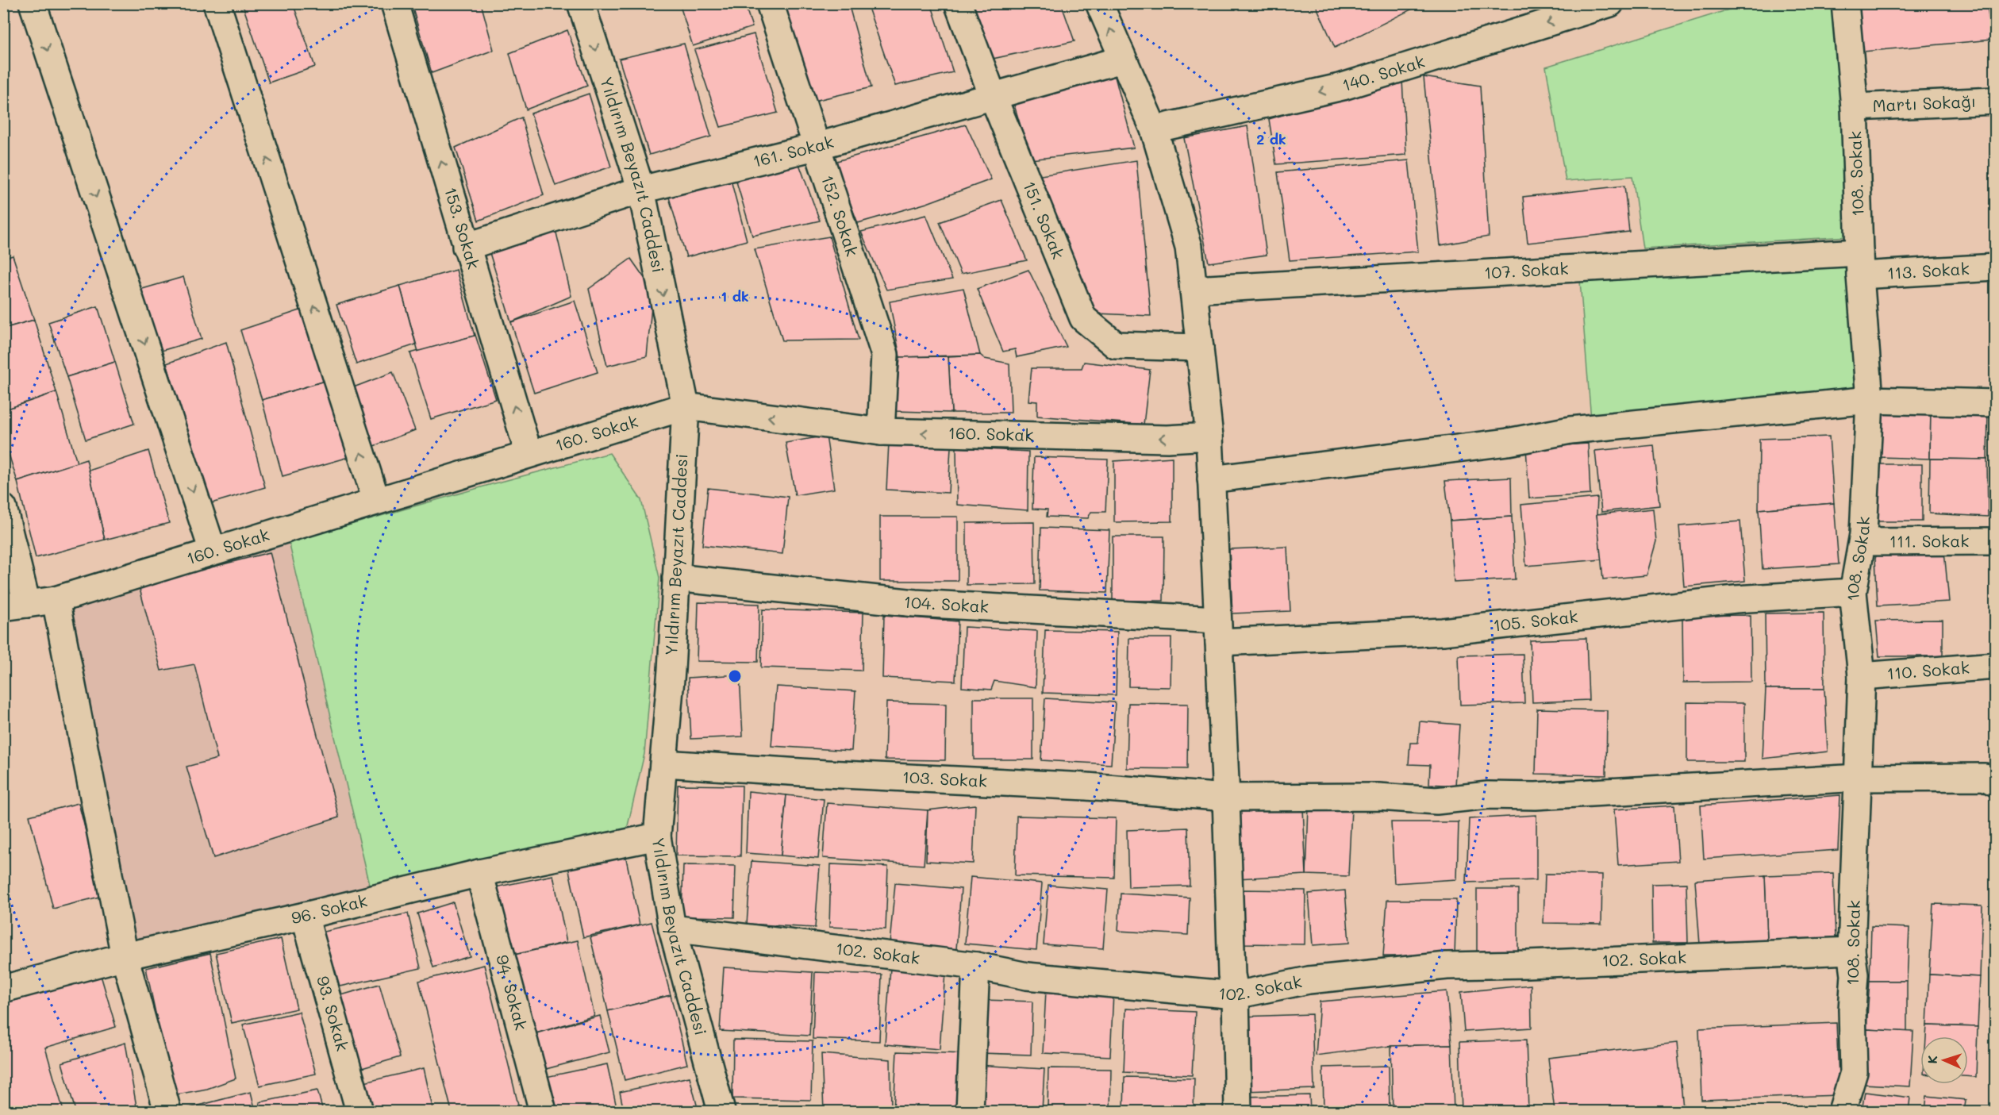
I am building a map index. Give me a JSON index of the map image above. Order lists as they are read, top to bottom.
{
  "streets": {
    "street": [
      "140. Sokak",
      "Martı Sokağı",
      "161. Sokak",
      "108. Sokak",
      "Yıldırım Beyazıt Caddesi",
      "152. Sokak",
      "151. Sokak",
      "153. Sokak",
      "107. Sokak",
      "113. Sokak",
      "160. Sokak",
      "111. Sokak",
      "104. Sokak",
      "105. Sokak",
      "110. Sokak",
      "103. Sokak",
      "96. Sokak",
      "102. Sokak",
      "94. Sokak",
      "93. Sokak"
    ]
  },
  "crossings": [
    ["Martı Sokağı", "108. Sokak"],
    ["161. Sokak", "Yıldırım Beyazıt Caddesi"],
    ["161. Sokak", "152. Sokak"],
    ["161. Sokak", "151. Sokak"],
    ["161. Sokak", "153. Sokak"],
    ["108. Sokak", "107. Sokak"],
    ["108. Sokak", "113. Sokak"],
    ["108. Sokak", "111. Sokak"],
    ["108. Sokak", "105. Sokak"],
    ["108. Sokak", "110. Sokak"],
    ["108. Sokak", "103. Sokak"],
    ["108. Sokak", "102. Sokak"],
    ["Yıldırım Beyazıt Caddesi", "160. Sokak"],
    ["Yıldırım Beyazıt Caddesi", "104. Sokak"],
    ["Yıldırım Beyazıt Caddesi", "103. Sokak"],
    ["Yıldırım Beyazıt Caddesi", "96. Sokak"],
    ["Yıldırım Beyazıt Caddesi", "102. Sokak"],
    ["152. Sokak", "160. Sokak"],
    ["153. Sokak", "160. Sokak"],
    ["107. Sokak", "113. Sokak"],
    ["104. Sokak", "105. Sokak"],
    ["96. Sokak", "94. Sokak"],
    ["96. Sokak", "93. Sokak"]
  ],
  "one_way": ["140. Sokak", "Yıldırım Beyazıt Caddesi", "160. Sokak"],
  "north": "left",
  "rings": ["2 dk", "1 dk"]
}
